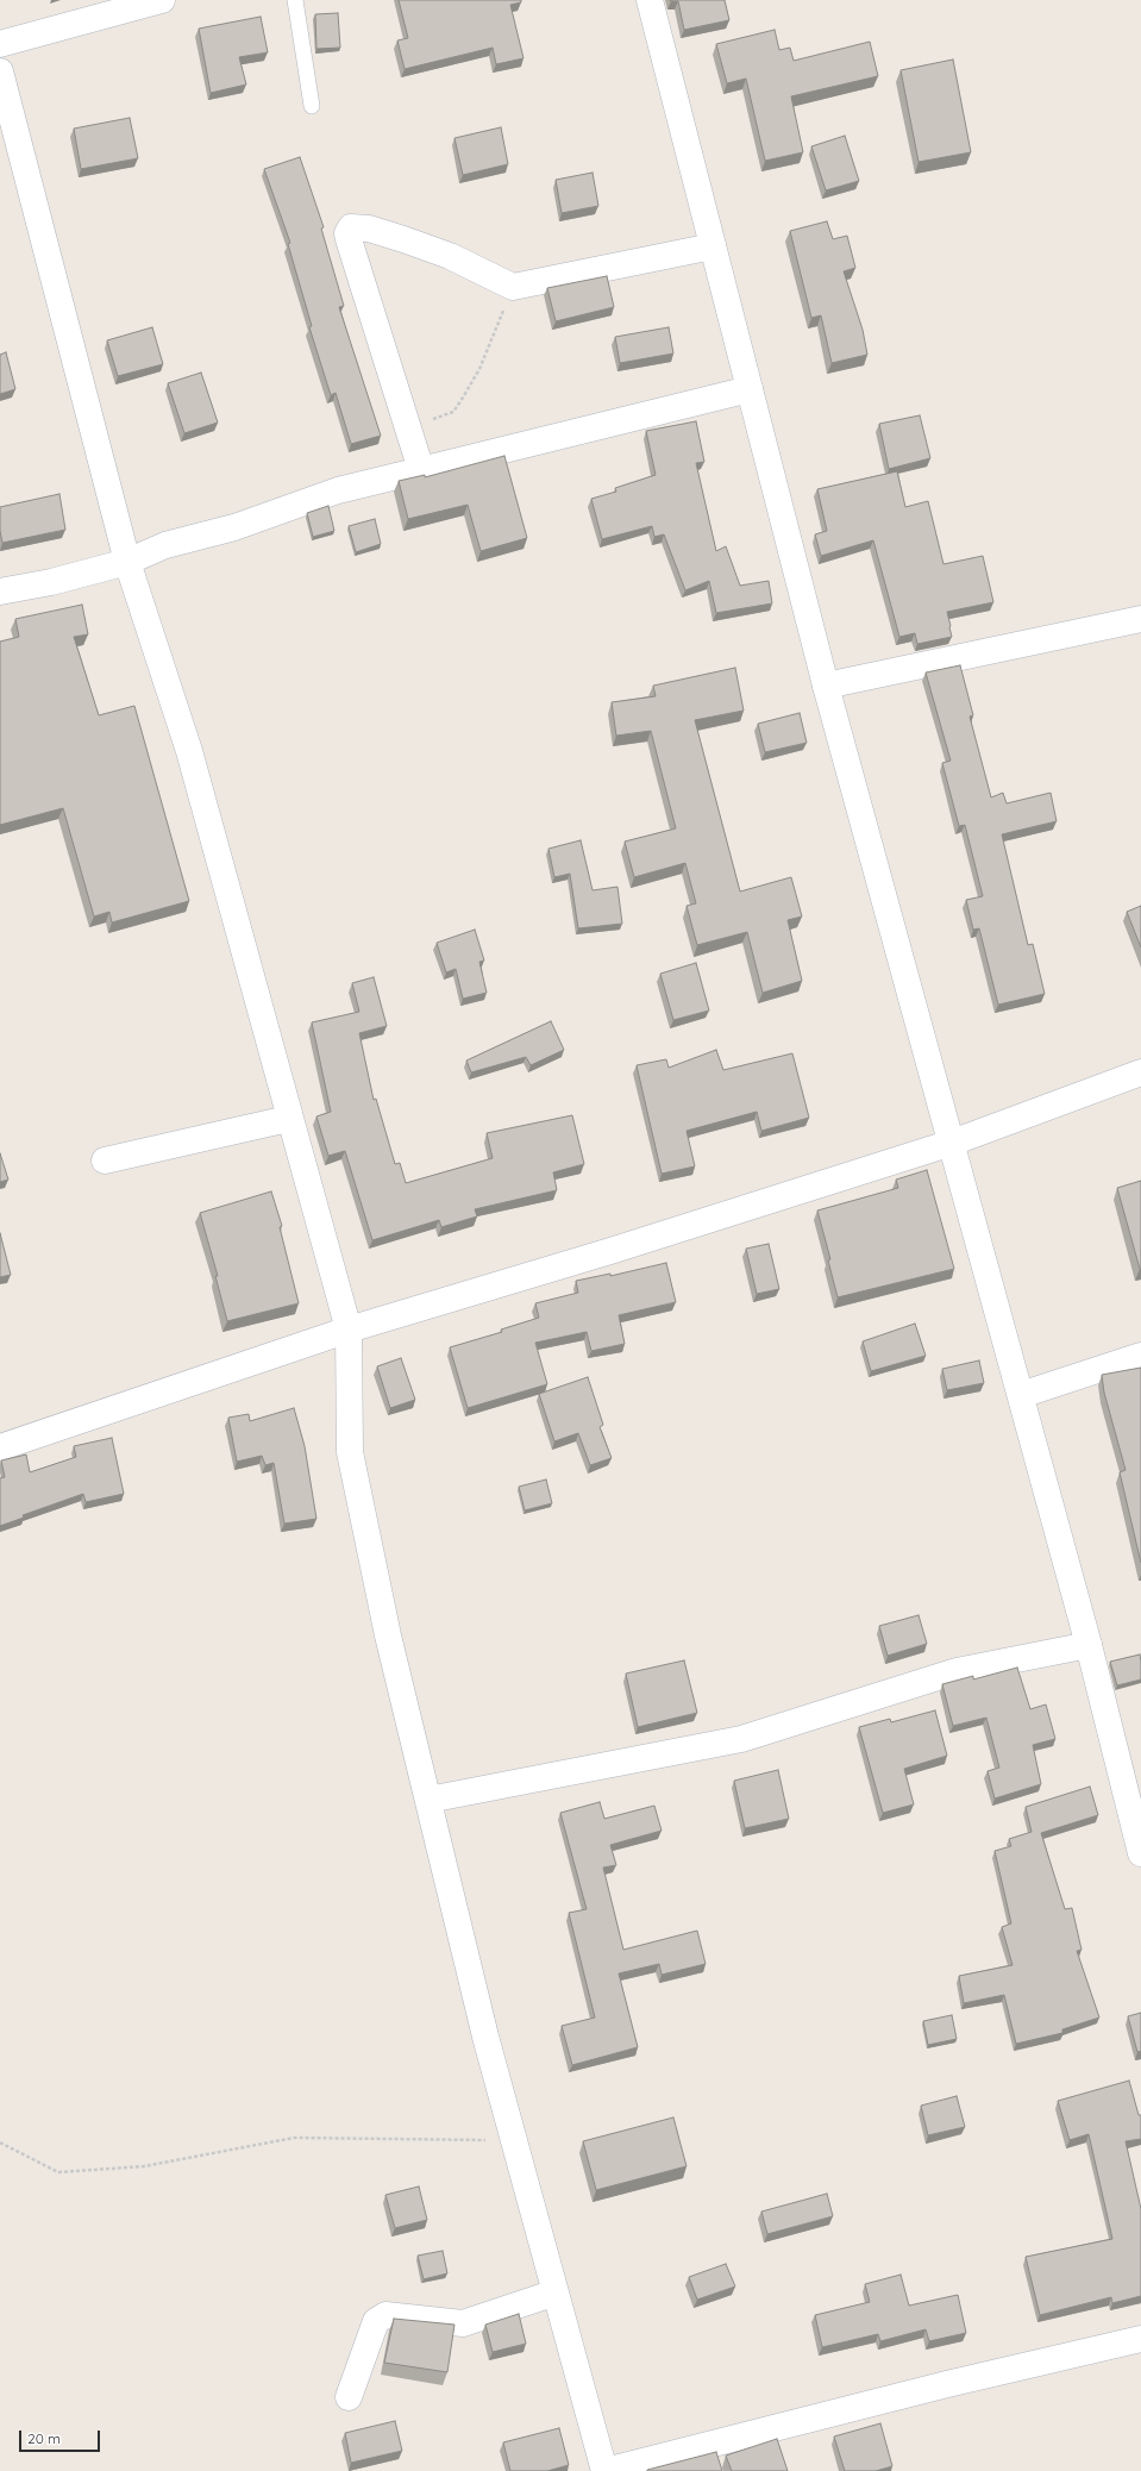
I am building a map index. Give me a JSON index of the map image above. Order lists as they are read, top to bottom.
{
  "scale_bar": "20 m"
}
